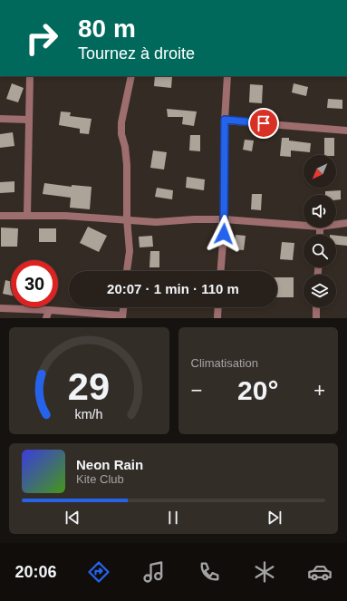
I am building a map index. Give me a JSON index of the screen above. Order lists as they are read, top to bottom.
{
  "north": "bottom left",
  "page": {
    "turn": ["80 m", "Tournez à droite"],
    "limit": "30",
    "trip": "20:07 · 1 min · 110 m",
    "tile": "Climatisation",
    "heat": ["−", "20°", "+"],
    "song": ["Neon Rain", "Kite Club"],
    "tabs": "20:06",
    "gauge": ["29", "km/h"]
  }
}
